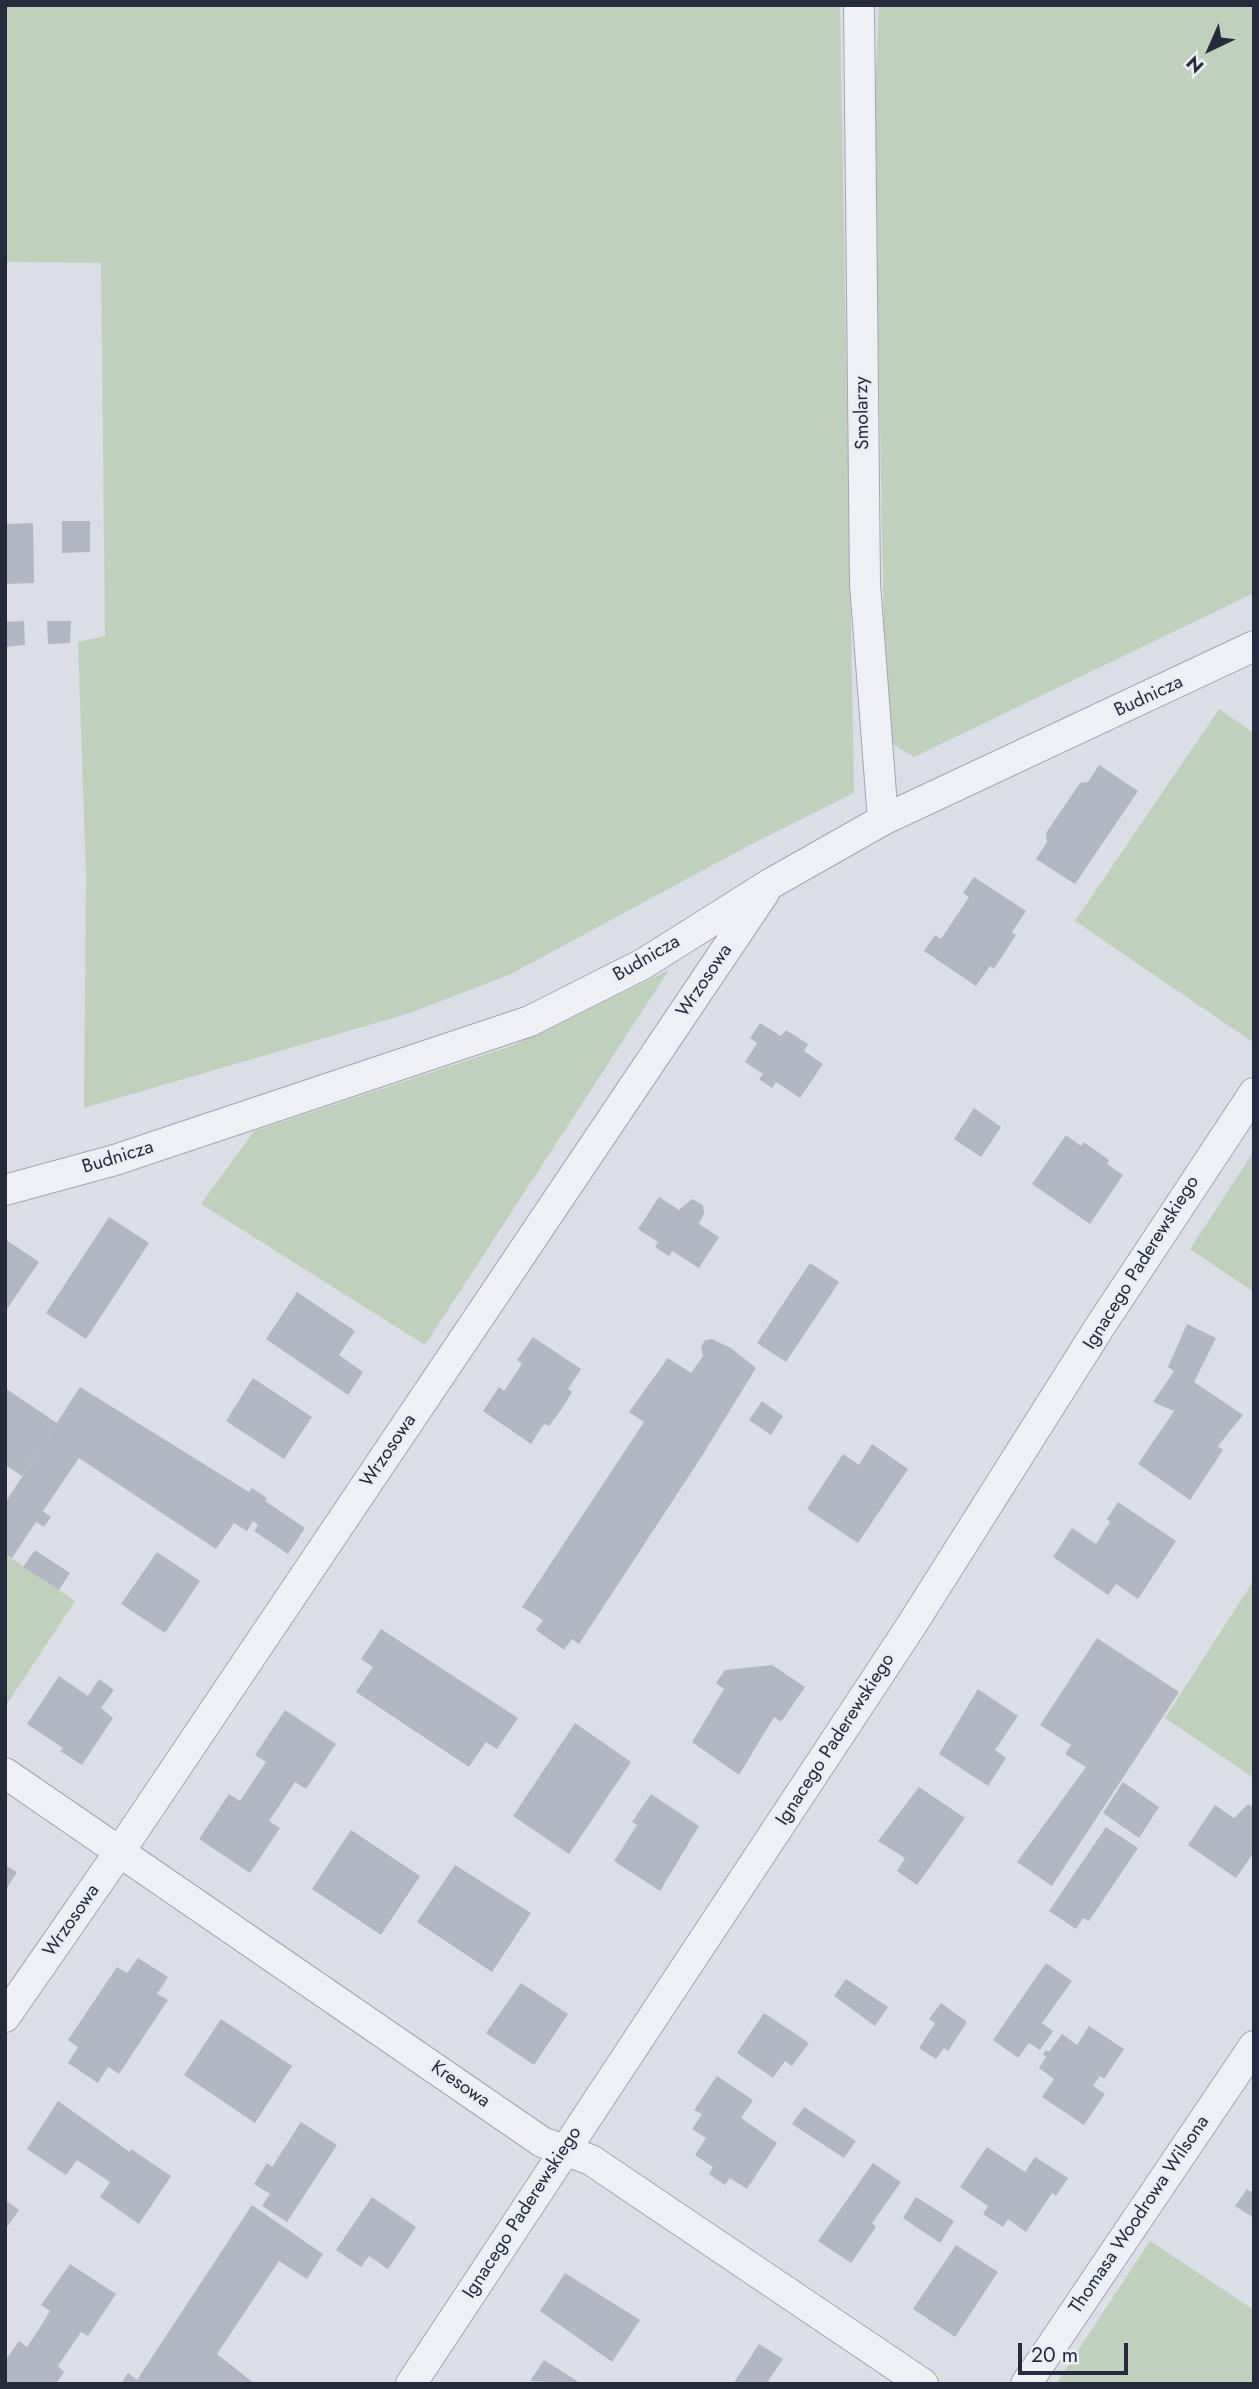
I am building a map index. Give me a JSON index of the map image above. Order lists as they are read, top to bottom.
{
  "streets": {
    "street": [
      "Smolarzy",
      "Budnicza",
      "Wrzosowa",
      "Ignacego Paderewskiego",
      "Kresowa",
      "Thomasa Woodrowa Wilsona"
    ]
  },
  "crossings": [
    ["Smolarzy", "Budnicza"],
    ["Budnicza", "Wrzosowa"],
    ["Wrzosowa", "Kresowa"],
    ["Ignacego Paderewskiego", "Kresowa"]
  ],
  "scale_bar": "20 m",
  "north": "bottom left"
}
